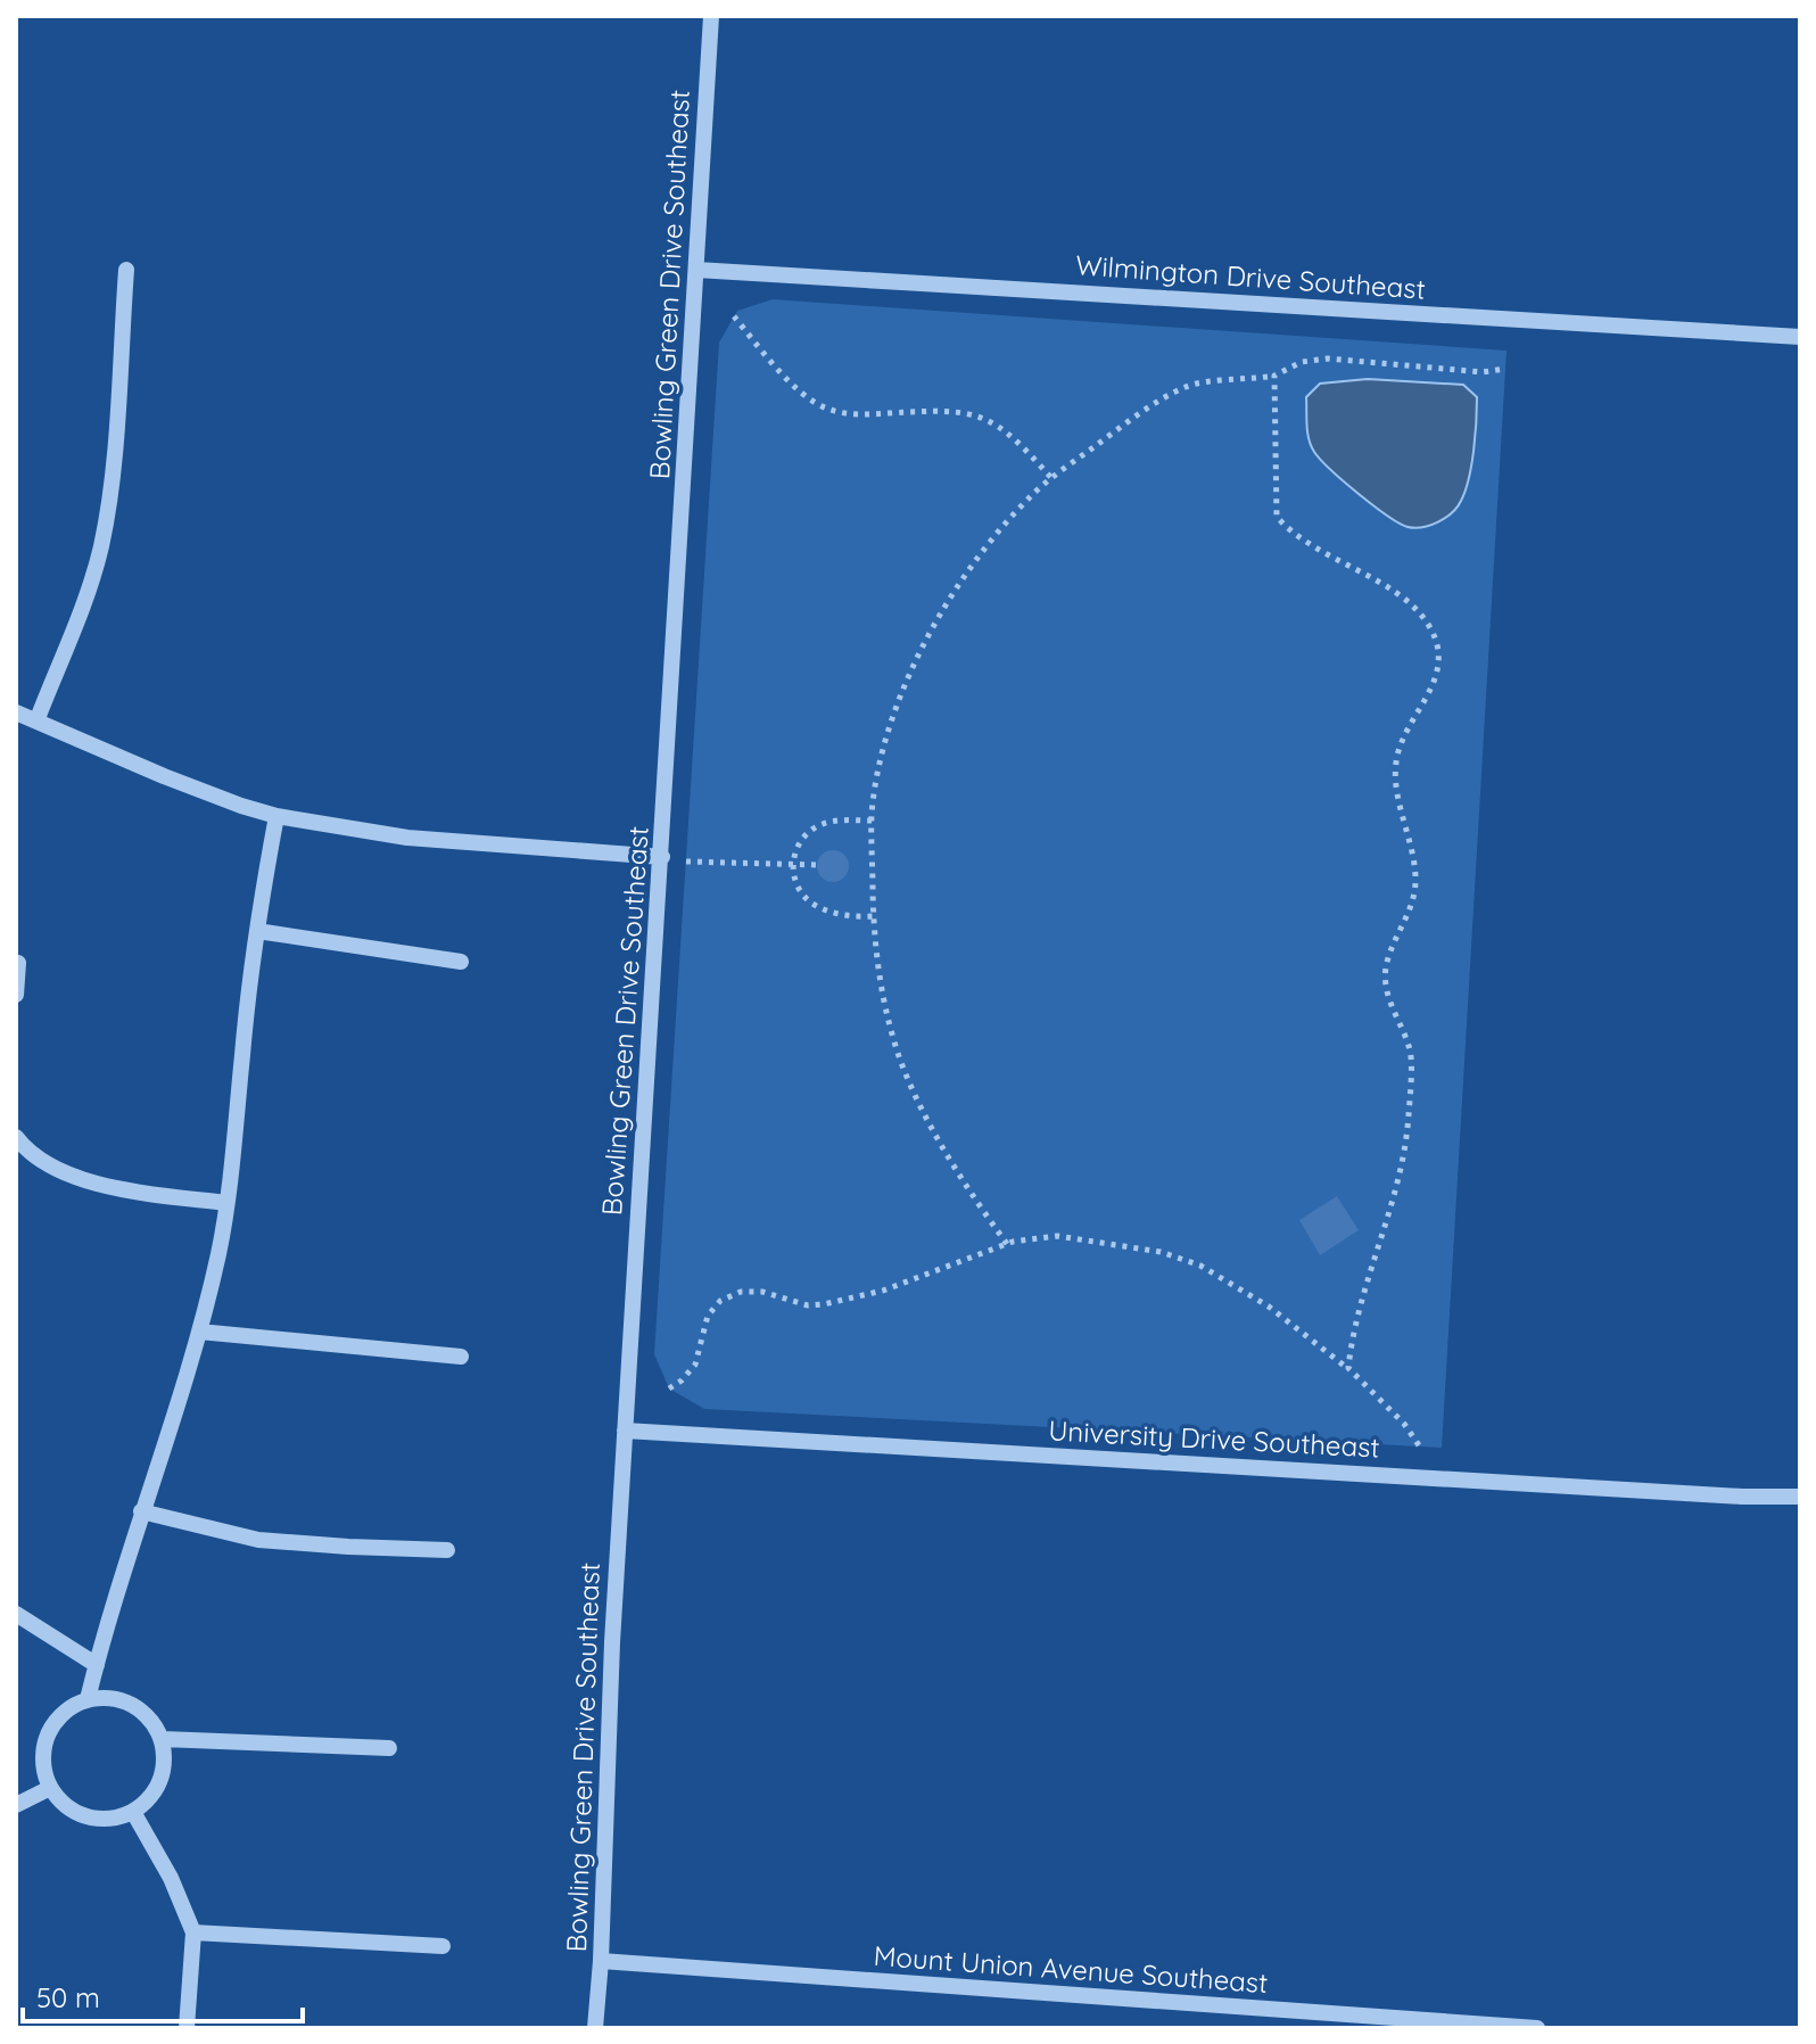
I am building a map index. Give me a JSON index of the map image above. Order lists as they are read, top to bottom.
{
  "streets": {
    "street": [
      "Wilmington Drive Southeast",
      "Bowling Green Drive Southeast",
      "University Drive Southeast",
      "Mount Union Avenue Southeast"
    ]
  },
  "crossings": [
    ["Wilmington Drive Southeast", "Bowling Green Drive Southeast"],
    ["Bowling Green Drive Southeast", "University Drive Southeast"],
    ["Bowling Green Drive Southeast", "Mount Union Avenue Southeast"]
  ],
  "scale_bar": "50 m"
}
